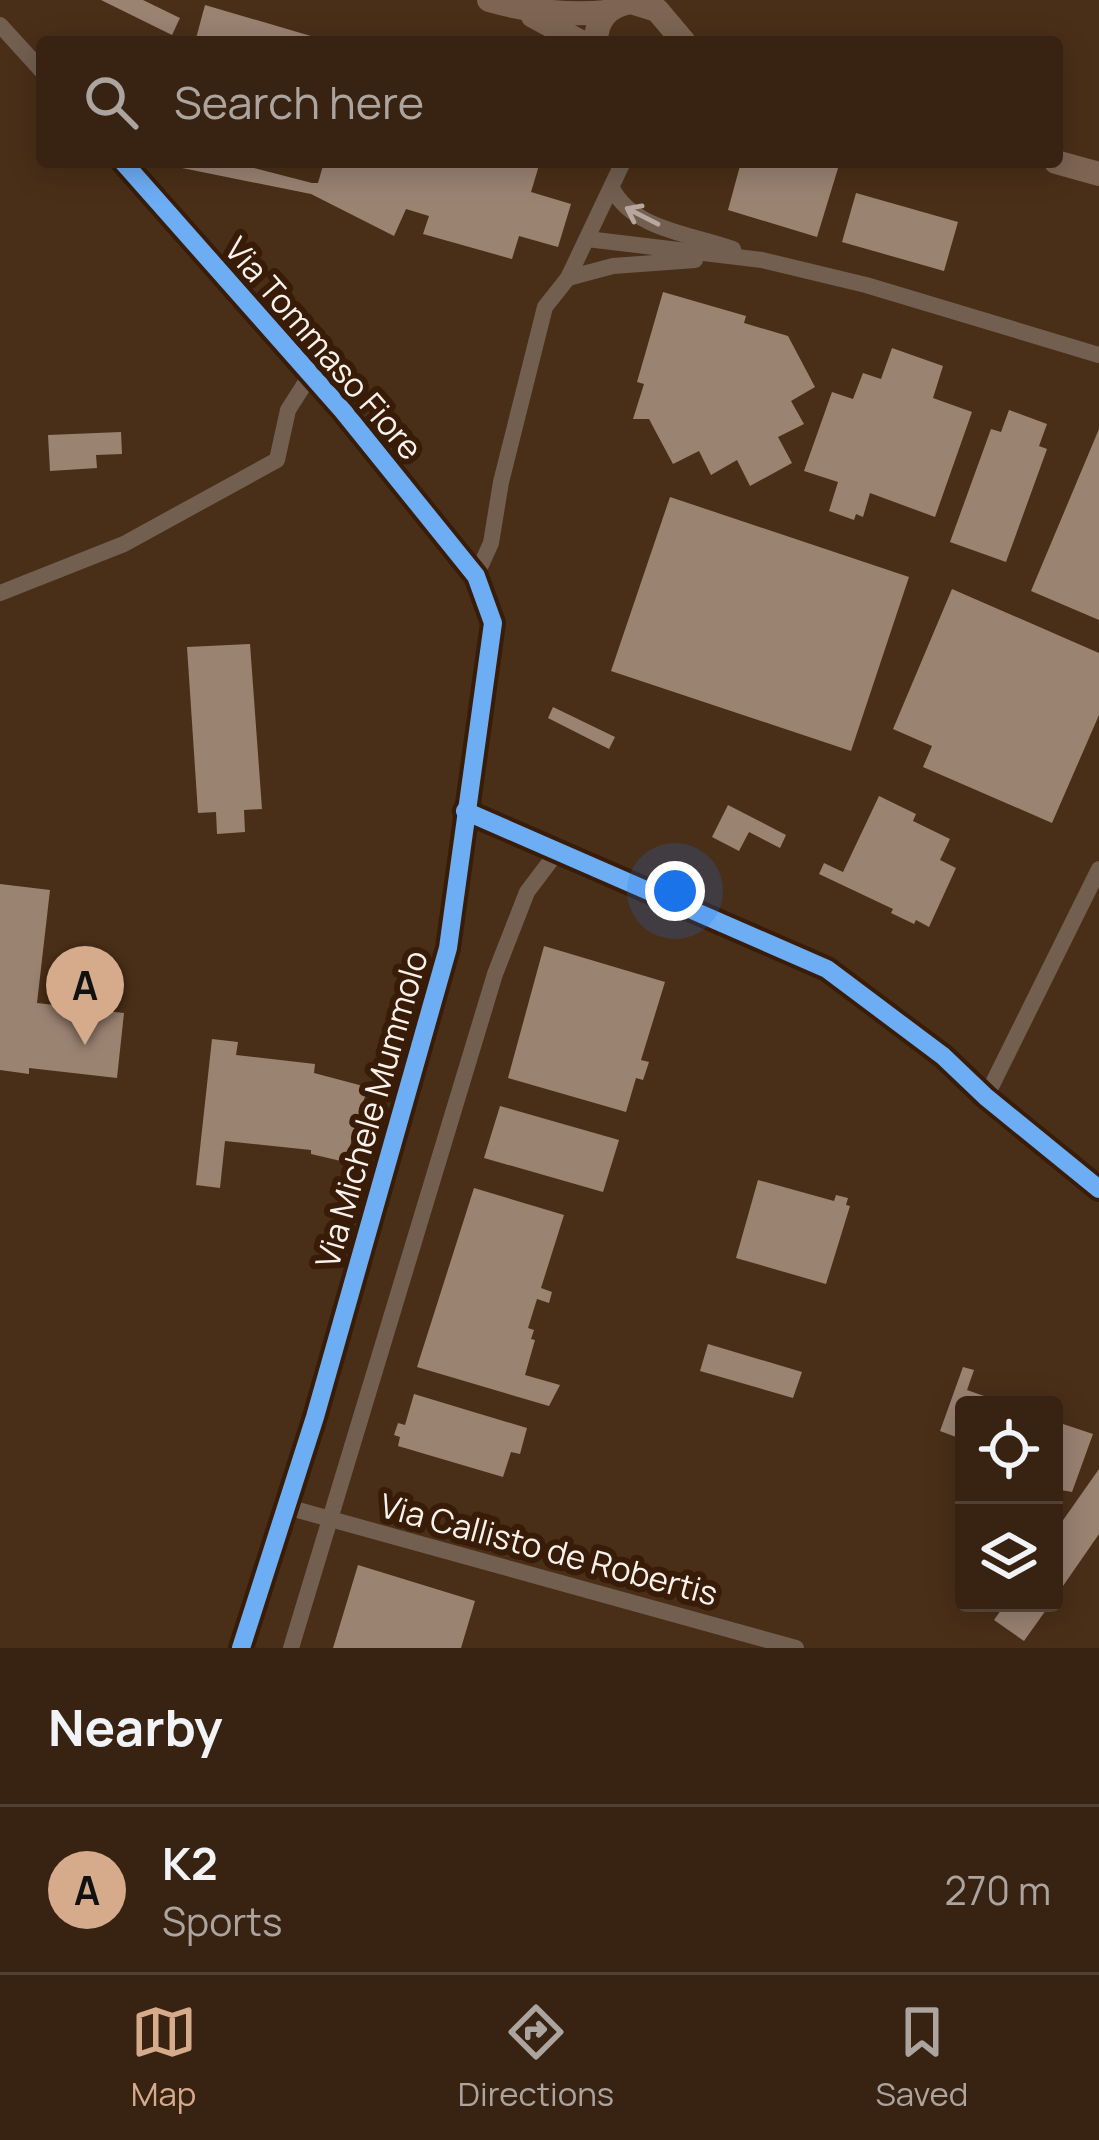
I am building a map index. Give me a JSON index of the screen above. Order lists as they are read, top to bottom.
{
  "streets": {
    "street": ["Via Tommaso Fiore", "Via Michele Mummolo", "Via Callisto de Robertis"]
  },
  "crossings": [
    ["Via Tommaso Fiore", "Via Michele Mummolo"],
    ["Via Michele Mummolo", "Via Callisto de Robertis"]
  ],
  "page": {
    "search": "Search here",
    "pins": "A",
    "heading": "Nearby",
    "list": [
      {
        "mark": "A",
        "name": "K2",
        "note": "Sports",
        "value": "270 m"
      }
    ],
    "nav": ["Map", "Directions", "Saved"]
  }
}
